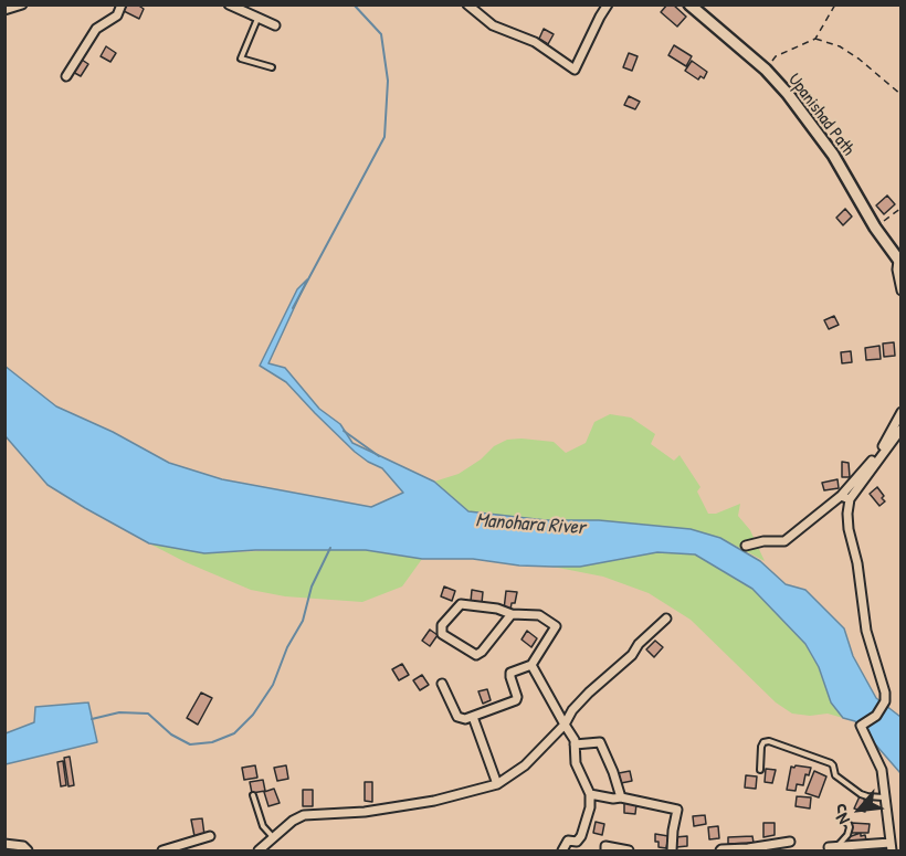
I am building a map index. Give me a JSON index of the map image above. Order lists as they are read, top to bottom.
{
  "streets": {
    "main road": ["Upanishad Path"]
  },
  "water": ["Manohara River"],
  "north": "bottom left"
}
